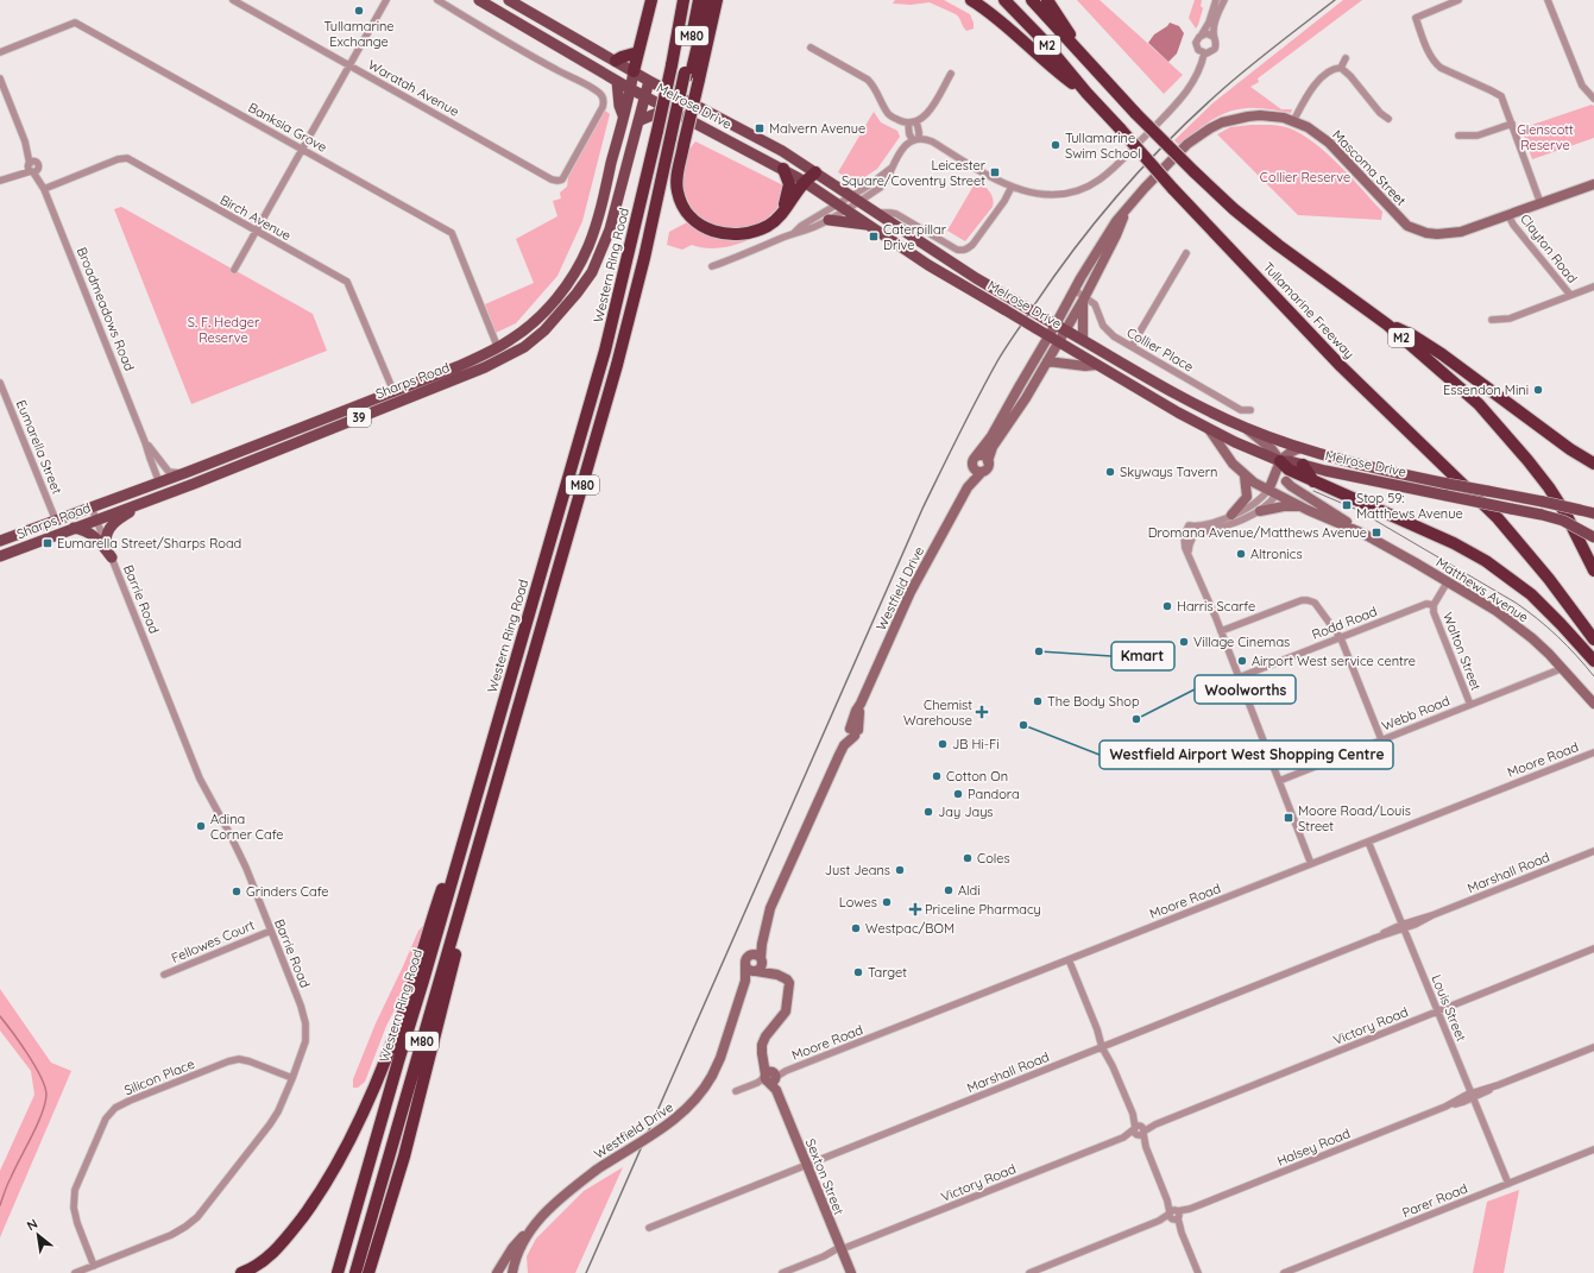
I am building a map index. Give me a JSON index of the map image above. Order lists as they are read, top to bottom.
{
  "streets": {
    "highway": [
      "M80",
      "M2",
      "Western Ring Road",
      "Tullamarine Freeway"
    ],
    "main road": [
      "Melrose Drive",
      "Mascoma Street",
      "Sharps Road",
      "39",
      "Westfield Drive",
      "Matthews Avenue",
      "Sexton Street"
    ],
    "street": [
      "Waratah Avenue",
      "Banksia Grove",
      "Birch Avenue",
      "Clayton Road",
      "Broadmeadows Road",
      "Collier Place",
      "Eumarella Street",
      "Barrie Road",
      "Rodd Road",
      "Walton Street",
      "Webb Road",
      "Moore Road",
      "Marshall Road",
      "Fellowes Court",
      "Louis Street",
      "Victory Road",
      "Silicon Place",
      "Halsey Road",
      "Parer Road"
    ]
  },
  "crossings": [
    ["Melrose Drive", "Mascoma Street"],
    ["Melrose Drive", "Sharps Road"],
    ["Melrose Drive", "39"],
    ["Melrose Drive", "Westfield Drive"],
    ["Melrose Drive", "Matthews Avenue"],
    ["Banksia Grove", "Sharps Road"],
    ["Mascoma Street", "Clayton Road"],
    ["Mascoma Street", "Collier Place"],
    ["Mascoma Street", "Westfield Drive"],
    ["Birch Avenue", "Broadmeadows Road"],
    ["Birch Avenue", "Sharps Road"],
    ["Broadmeadows Road", "Sharps Road"],
    ["Sharps Road", "39"],
    ["Sharps Road", "Eumarella Street"],
    ["Sharps Road", "Barrie Road"],
    ["Westfield Drive", "Sexton Street"],
    ["Matthews Avenue", "Webb Road"],
    ["Barrie Road", "Fellowes Court"],
    ["Barrie Road", "Silicon Place"],
    ["Rodd Road", "Walton Street"],
    ["Walton Street", "Webb Road"],
    ["Moore Road", "Louis Street"],
    ["Moore Road", "Sexton Street"],
    ["Marshall Road", "Louis Street"],
    ["Marshall Road", "Sexton Street"],
    ["Louis Street", "Victory Road"],
    ["Louis Street", "Halsey Road"],
    ["Louis Street", "Parer Road"],
    ["Victory Road", "Sexton Street"]
  ],
  "parks": ["Glenscott Reserve", "Collier Reserve", "S. F. Hedger Reserve"],
  "places": {
    "other": [
      "Tullamarine Exchange",
      "Tullamarine Swim School",
      "Essendon Mini",
      "Skyways Tavern",
      "Altronics",
      "Harris Scarfe",
      "Village Cinemas",
      "Kmart",
      "Airport West service centre",
      "The Body Shop",
      "Woolworths",
      "Westfield Airport West Shopping Centre",
      "JB Hi-Fi",
      "Cotton On",
      "Pandora",
      "Jay Jays",
      "Adina Corner Cafe",
      "Coles",
      "Just Jeans",
      "Aldi",
      "Grinders Cafe",
      "Lowes",
      "Westpac/BOM",
      "Target"
    ],
    "transit": [
      "Malvern Avenue",
      "Leicester Square/Coventry Street",
      "Caterpillar Drive",
      "Stop 59: Matthews Avenue",
      "Dromana Avenue/Matthews Avenue",
      "Eumarella Street/Sharps Road",
      "Moore Road/Louis Street"
    ],
    "health": ["Chemist Warehouse", "Priceline Pharmacy"]
  },
  "north": "top left"
}
